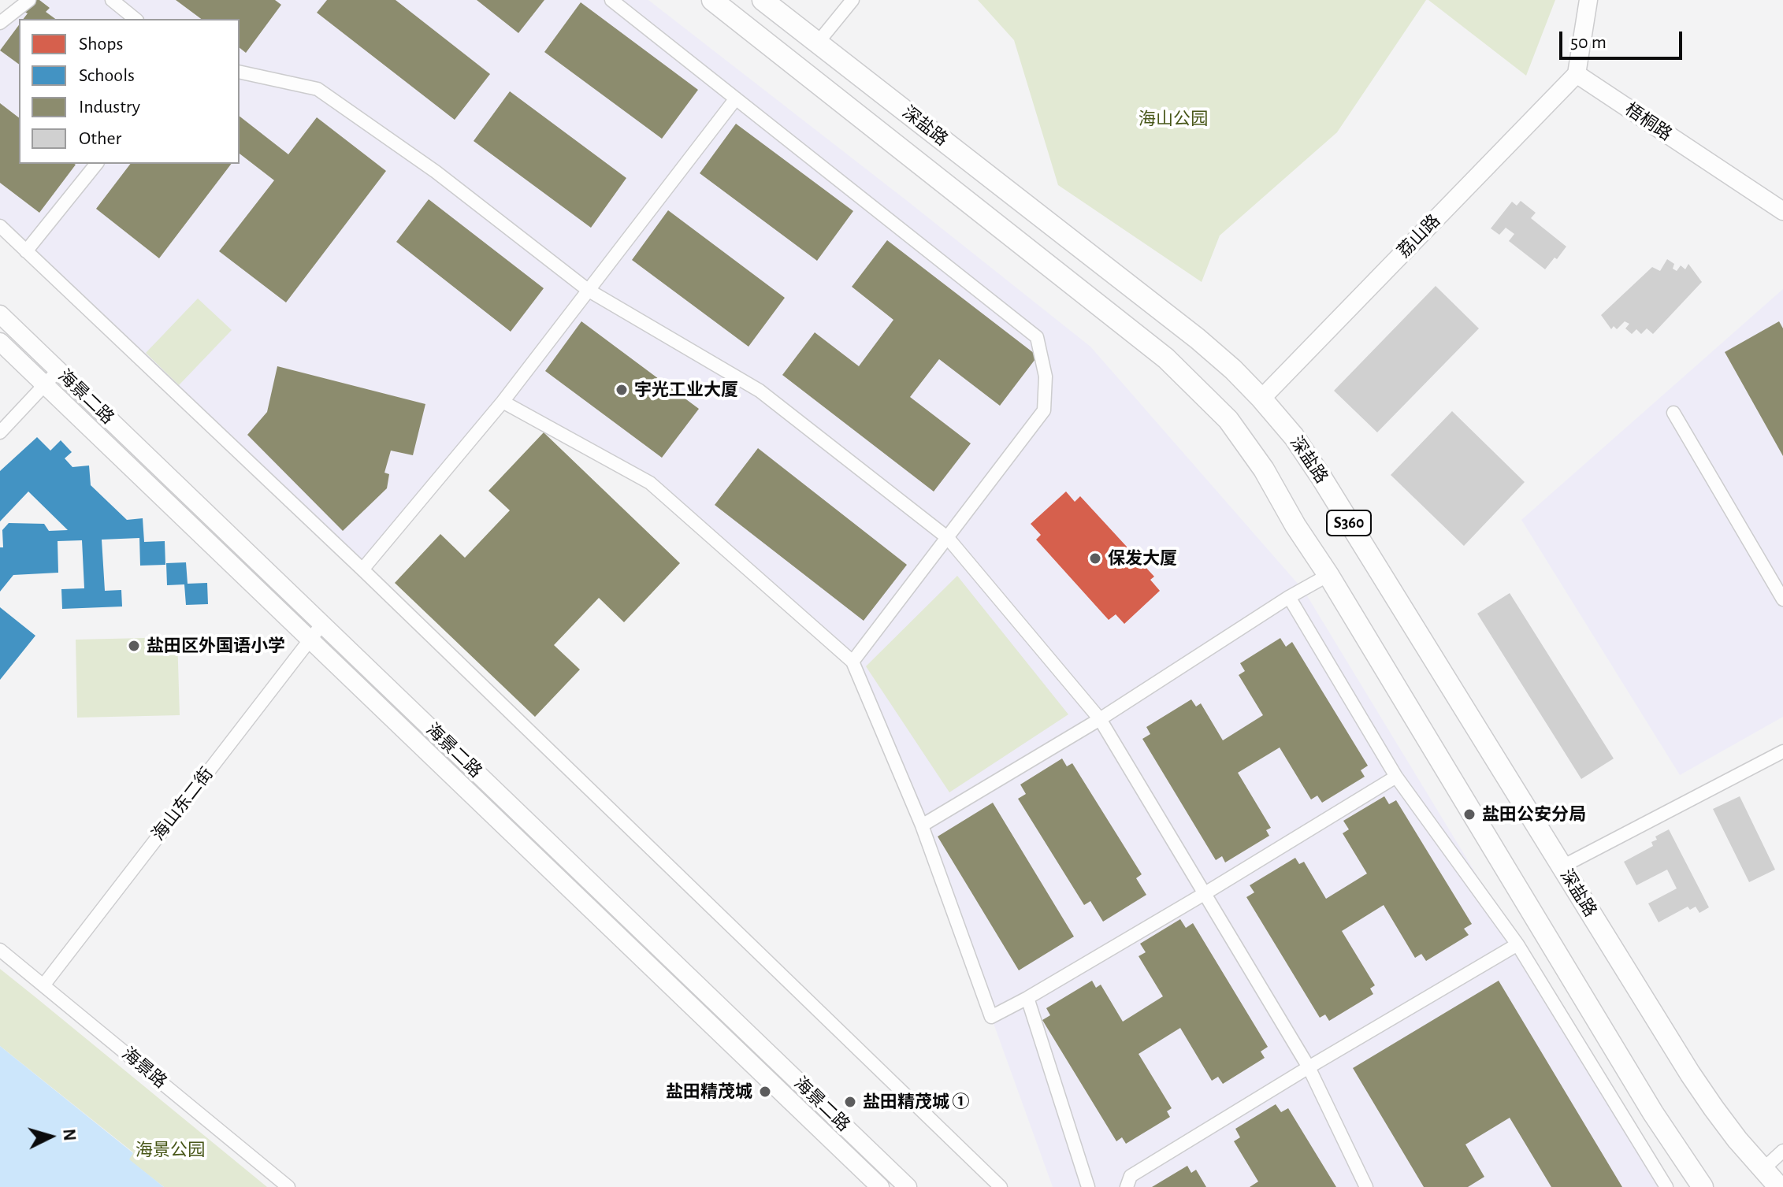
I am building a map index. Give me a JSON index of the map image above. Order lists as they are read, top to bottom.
{
  "streets": {
    "main road": ["深盐路", "S360"],
    "street": [
      "梧桐路",
      "荔山路",
      "海景二路",
      "海山东二街",
      "海景路"
    ]
  },
  "crossings": [
    ["梧桐路", "荔山路"],
    ["深盐路", "荔山路"],
    ["海景二路", "海山东二街"],
    ["海山东二街", "海景路"]
  ],
  "parks": ["海山公园", "海景公园"],
  "places": [
    "宇光工业大厦",
    "保发大厦",
    "盐田区外国语小学",
    "盐田公安分局",
    "盐田精茂城",
    "盐田精茂城 ①"
  ],
  "legend": [
    "Shops",
    "Schools",
    "Industry",
    "Other"
  ],
  "scale_bar": "50 m",
  "north": "right"
}
